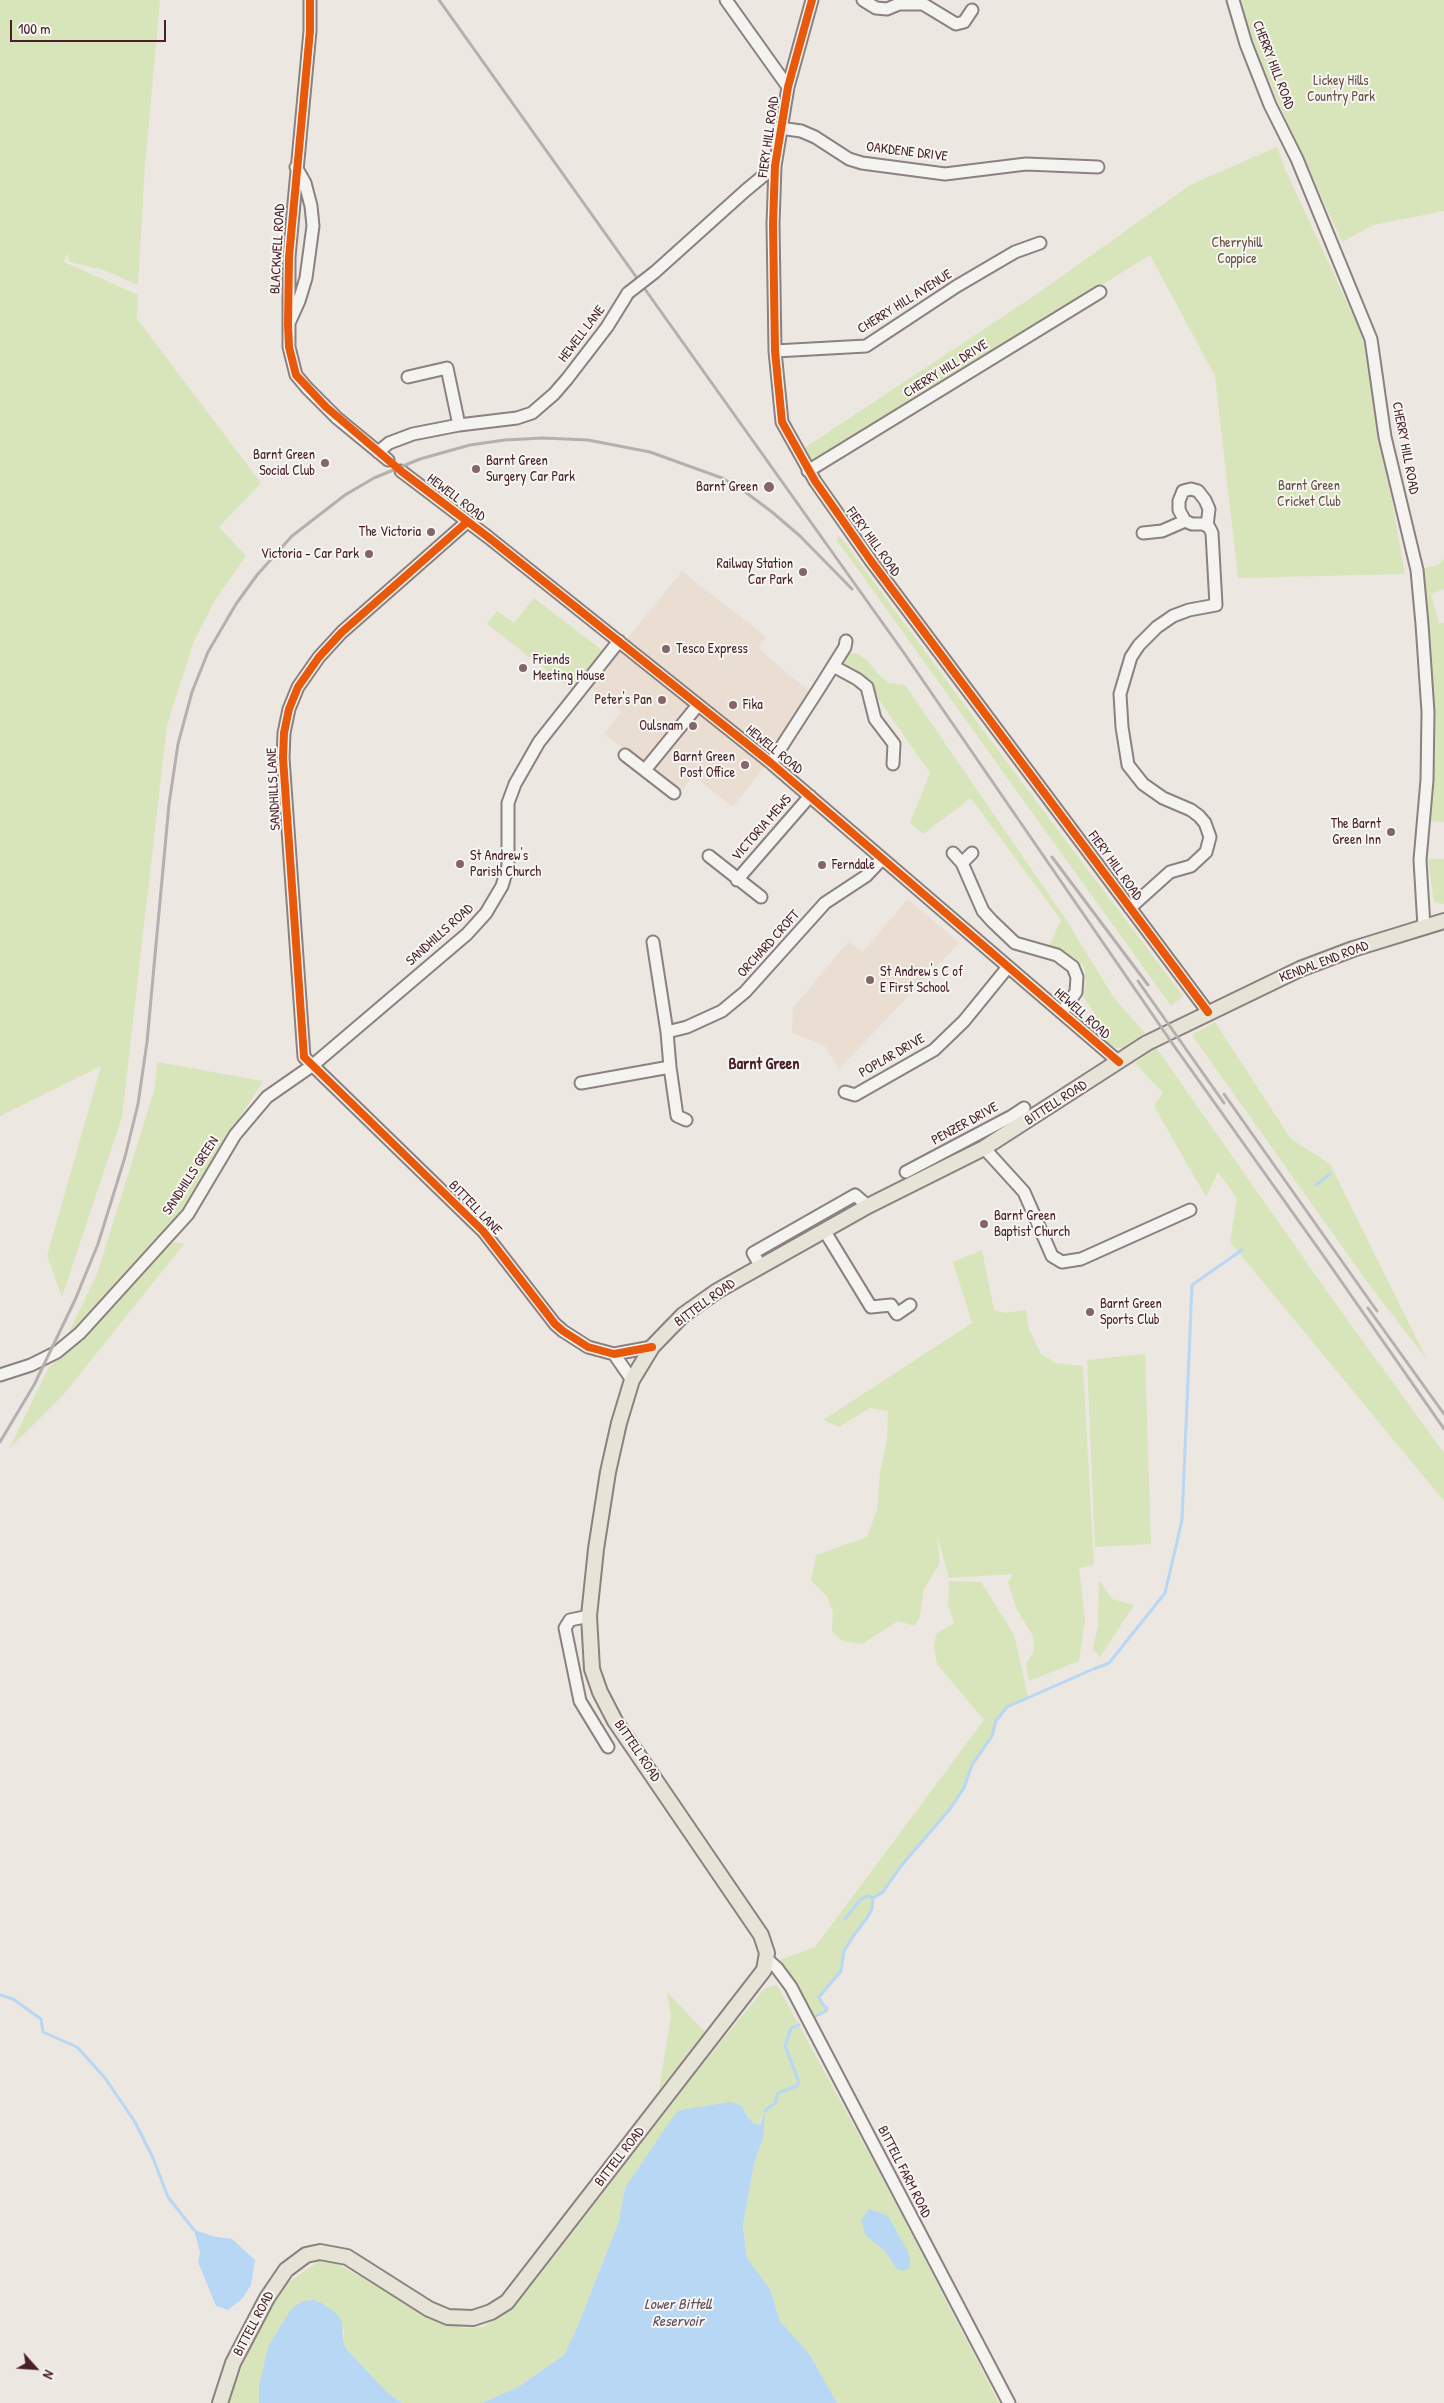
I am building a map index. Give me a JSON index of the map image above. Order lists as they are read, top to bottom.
{
  "streets": {
    "main road": ["KENDAL END ROAD", "BITTELL ROAD"],
    "street": [
      "CHERRY HILL ROAD",
      "FIERY HILL ROAD",
      "OAKDENE DRIVE",
      "BLACKWELL ROAD",
      "CHERRY HILL AVENUE",
      "HEWELL LANE",
      "CHERRY HILL DRIVE",
      "HEWELL ROAD",
      "SANDHILLS LANE",
      "VICTORIA MEWS",
      "SANDHILLS ROAD",
      "ORCHARD CROFT",
      "POPLAR DRIVE",
      "PENZER DRIVE",
      "SANDHILLS GREEN",
      "BITTELL LANE",
      "BITTELL FARM ROAD"
    ]
  },
  "crossings": [
    ["CHERRY HILL ROAD", "KENDAL END ROAD"],
    ["FIERY HILL ROAD", "OAKDENE DRIVE"],
    ["FIERY HILL ROAD", "CHERRY HILL AVENUE"],
    ["FIERY HILL ROAD", "HEWELL LANE"],
    ["FIERY HILL ROAD", "CHERRY HILL DRIVE"],
    ["FIERY HILL ROAD", "KENDAL END ROAD"],
    ["FIERY HILL ROAD", "BITTELL ROAD"],
    ["BLACKWELL ROAD", "HEWELL LANE"],
    ["HEWELL ROAD", "SANDHILLS LANE"],
    ["HEWELL ROAD", "VICTORIA MEWS"],
    ["HEWELL ROAD", "SANDHILLS ROAD"],
    ["HEWELL ROAD", "ORCHARD CROFT"],
    ["HEWELL ROAD", "POPLAR DRIVE"],
    ["HEWELL ROAD", "BITTELL ROAD"],
    ["SANDHILLS LANE", "SANDHILLS ROAD"],
    ["SANDHILLS LANE", "SANDHILLS GREEN"],
    ["SANDHILLS LANE", "BITTELL LANE"],
    ["SANDHILLS ROAD", "SANDHILLS GREEN"],
    ["SANDHILLS ROAD", "BITTELL LANE"],
    ["KENDAL END ROAD", "BITTELL ROAD"],
    ["BITTELL ROAD", "PENZER DRIVE"],
    ["BITTELL ROAD", "BITTELL LANE"],
    ["BITTELL ROAD", "BITTELL FARM ROAD"],
    ["SANDHILLS GREEN", "BITTELL LANE"]
  ],
  "districts": ["Barnt Green"],
  "water": ["Lower Bittell Reservoir"],
  "parks": ["Lickey Hills Country Park", "Cherryhill Coppice", "Barnt Green Cricket Club"],
  "places": [
    "Barnt Green Social Club",
    "Barnt Green Surgery Car Park",
    "Barnt Green",
    "The Victoria",
    "Victoria - Car Park",
    "Railway Station Car Park",
    "Tesco Express",
    "Friends Meeting House",
    "Peter's Pan",
    "Fika",
    "Oulsnam",
    "Barnt Green Post Office",
    "The Barnt Green Inn",
    "St Andrew's Parish Church",
    "Ferndale",
    "St Andrew's C of E First School",
    "Barnt Green Baptist Church",
    "Barnt Green Sports Club"
  ],
  "scale_bar": "100 m",
  "north": "bottom right"
}
